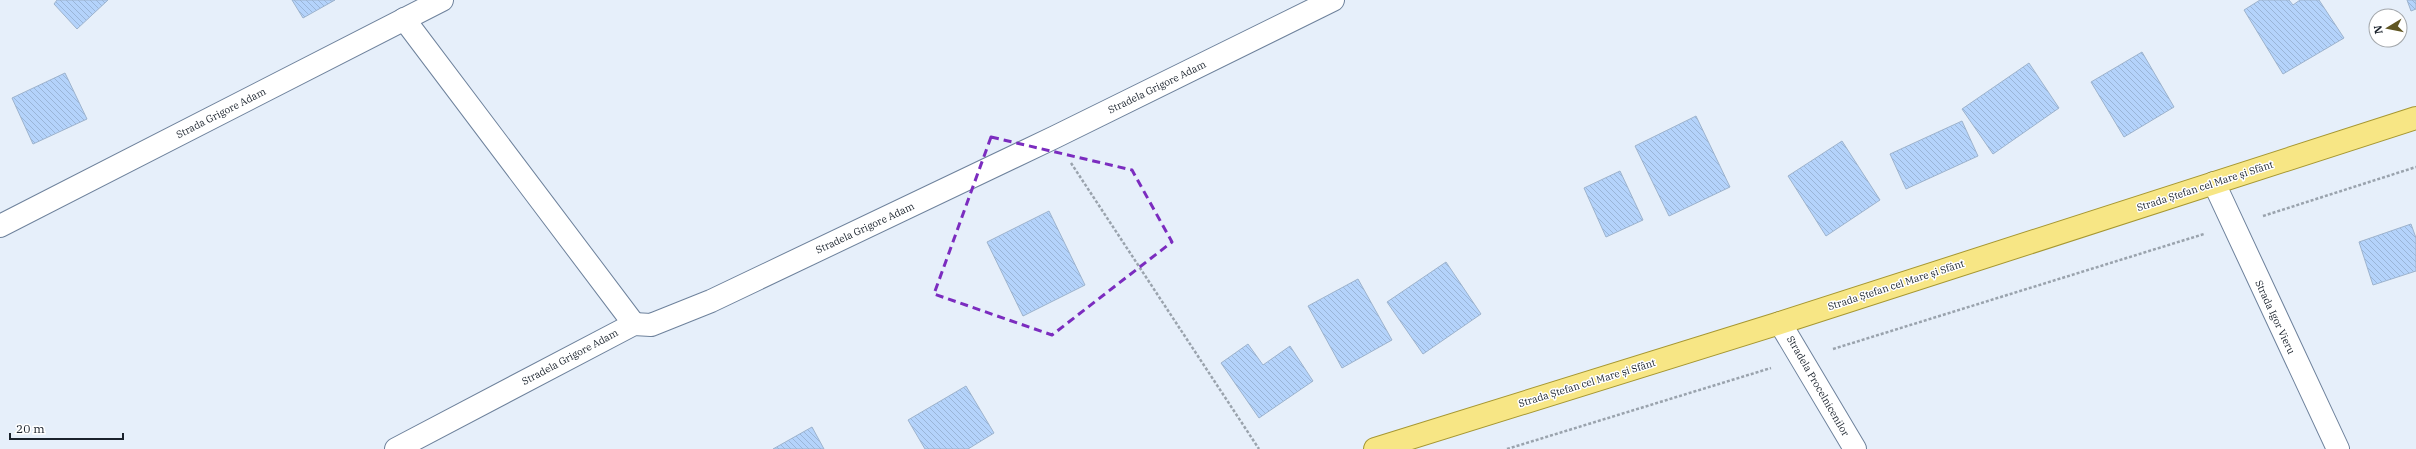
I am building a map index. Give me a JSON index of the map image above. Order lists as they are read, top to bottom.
{
  "streets": {
    "main road": ["Strada Ștefan cel Mare și Sfânt"],
    "street": [
      "Stradela Grigore Adam",
      "Strada Grigore Adam",
      "Strada Igor Vieru",
      "Stradela Procelnicenilor"
    ]
  },
  "crossings": [
    ["Strada Ștefan cel Mare și Sfânt", "Strada Igor Vieru"],
    ["Strada Ștefan cel Mare și Sfânt", "Stradela Procelnicenilor"]
  ],
  "scale_bar": "20 m",
  "north": "left"
}
